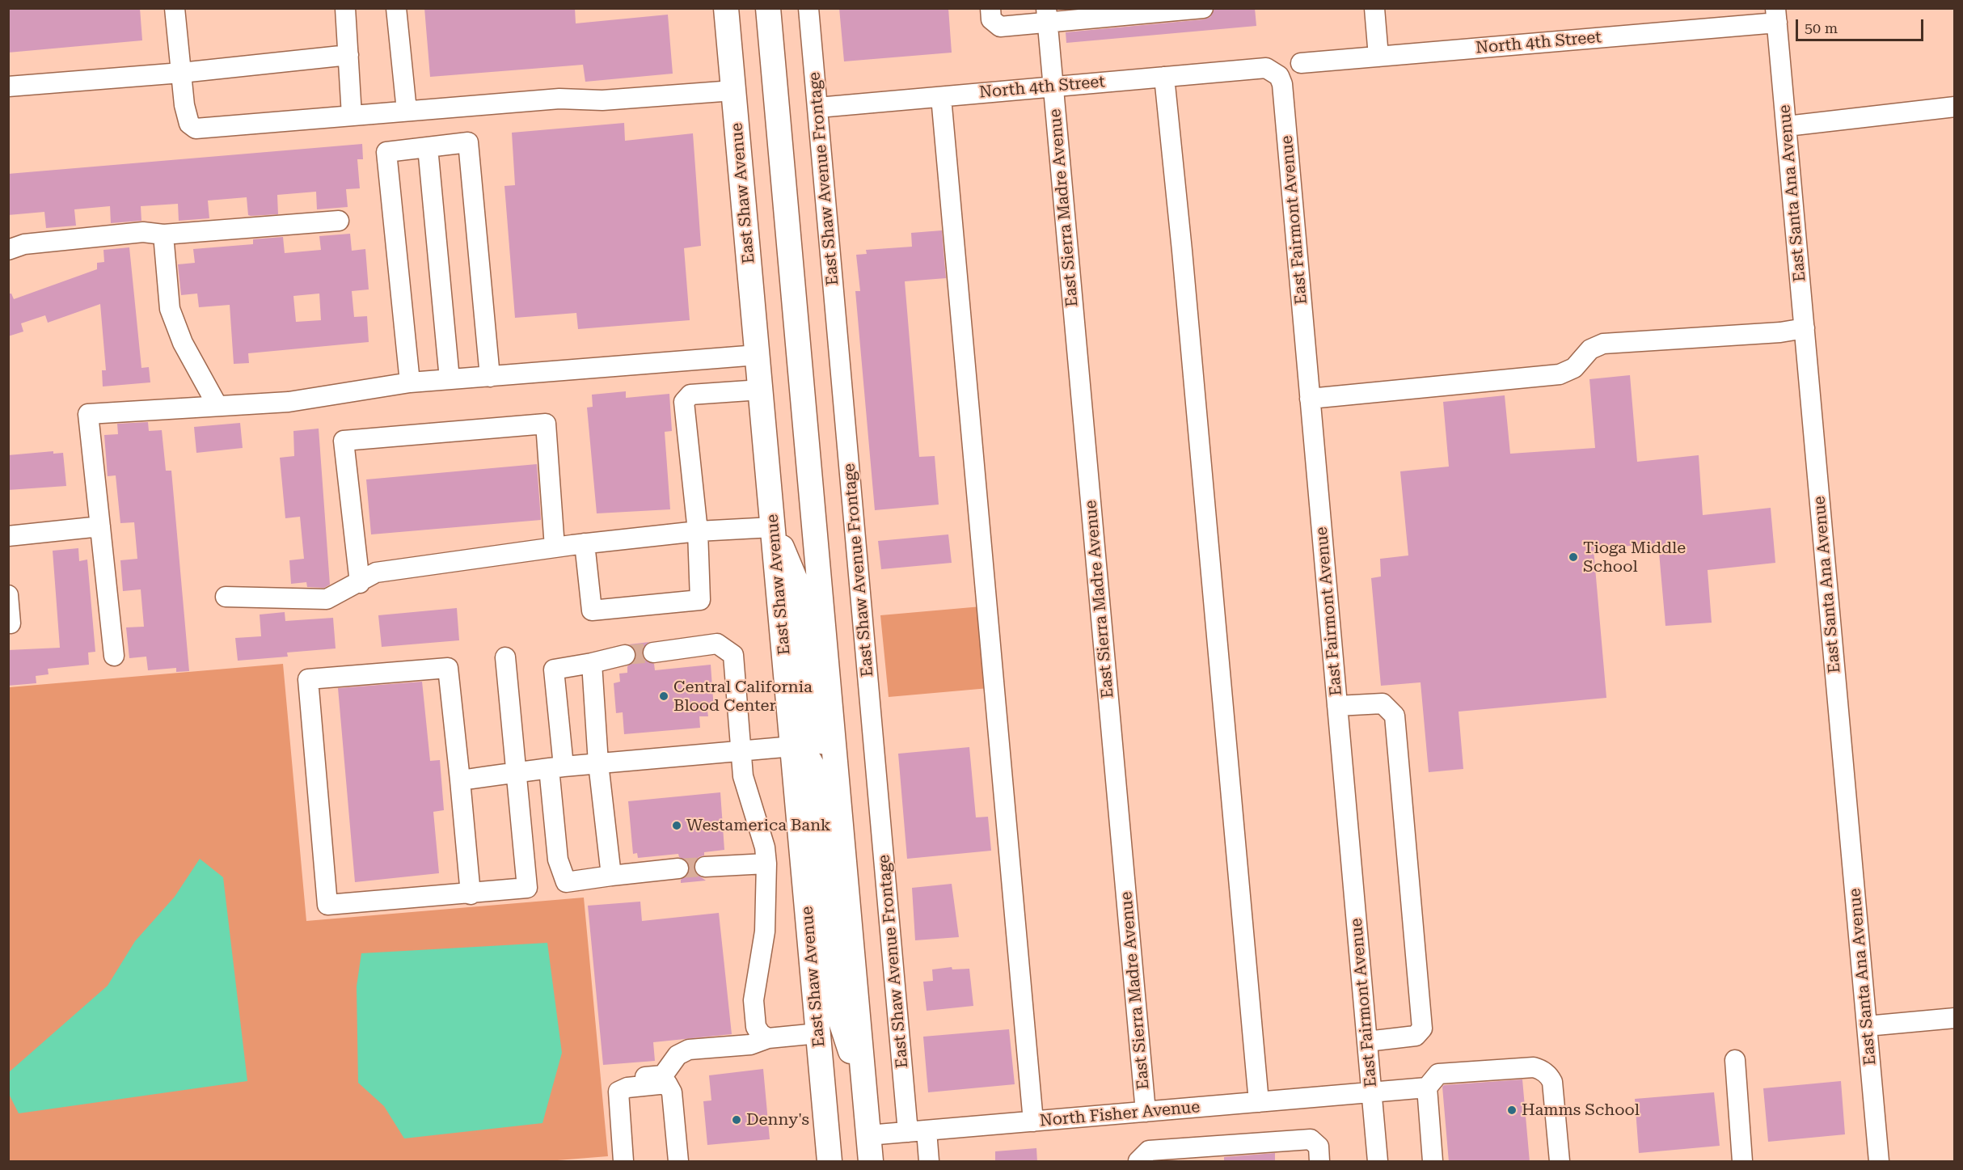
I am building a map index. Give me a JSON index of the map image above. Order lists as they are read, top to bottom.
{
  "streets": {
    "main road": ["East Shaw Avenue"],
    "street": [
      "North 4th Street",
      "East Shaw Avenue Frontage",
      "East Santa Ana Avenue",
      "East Sierra Madre Avenue",
      "East Fairmont Avenue",
      "North Fisher Avenue"
    ]
  },
  "crossings": [
    ["North 4th Street", "East Shaw Avenue Frontage"],
    ["North 4th Street", "East Santa Ana Avenue"],
    ["North 4th Street", "East Sierra Madre Avenue"],
    ["North 4th Street", "East Fairmont Avenue"],
    ["East Shaw Avenue Frontage", "North Fisher Avenue"],
    ["East Sierra Madre Avenue", "North Fisher Avenue"],
    ["East Fairmont Avenue", "North Fisher Avenue"]
  ],
  "places": [
    "Tioga Middle School",
    "Central California Blood Center",
    "Westamerica Bank",
    "Hamms School",
    "Denny's"
  ],
  "scale_bar": "50 m"
}
